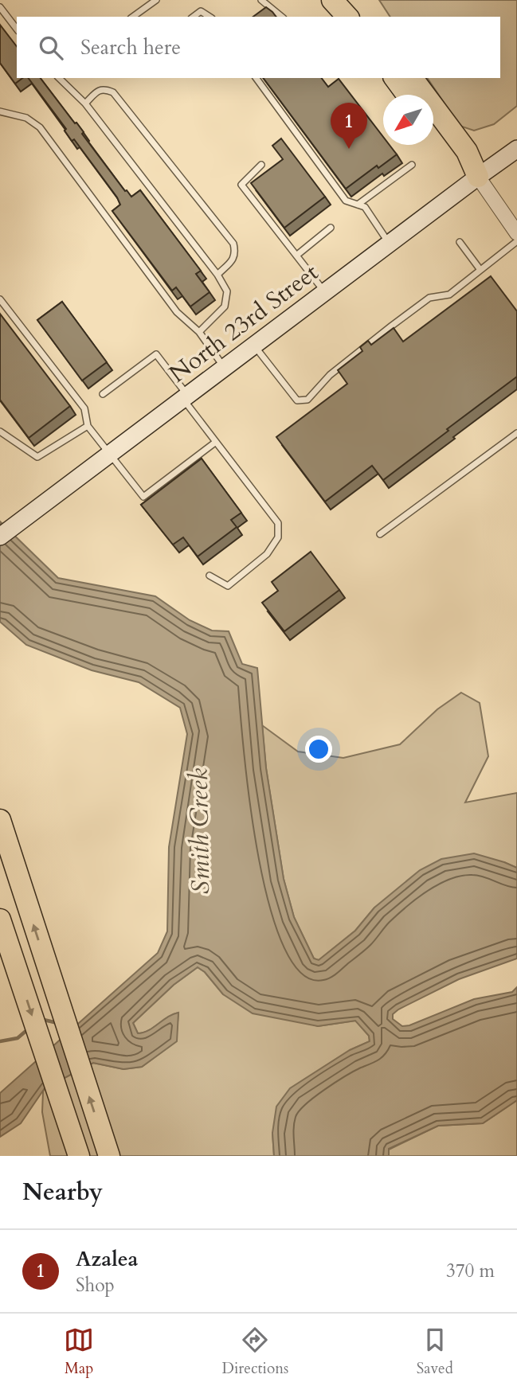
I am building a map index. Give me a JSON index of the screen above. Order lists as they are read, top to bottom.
{
  "streets": {
    "main road": ["North 23rd Street"]
  },
  "water": ["Smith Creek"],
  "north": "bottom left",
  "page": {
    "search": "Search here",
    "pins": "1",
    "heading": "Nearby",
    "list": [
      {
        "mark": "1",
        "name": "Azalea",
        "note": "Shop",
        "value": "370 m"
      }
    ],
    "nav": ["Map", "Directions", "Saved"]
  }
}
